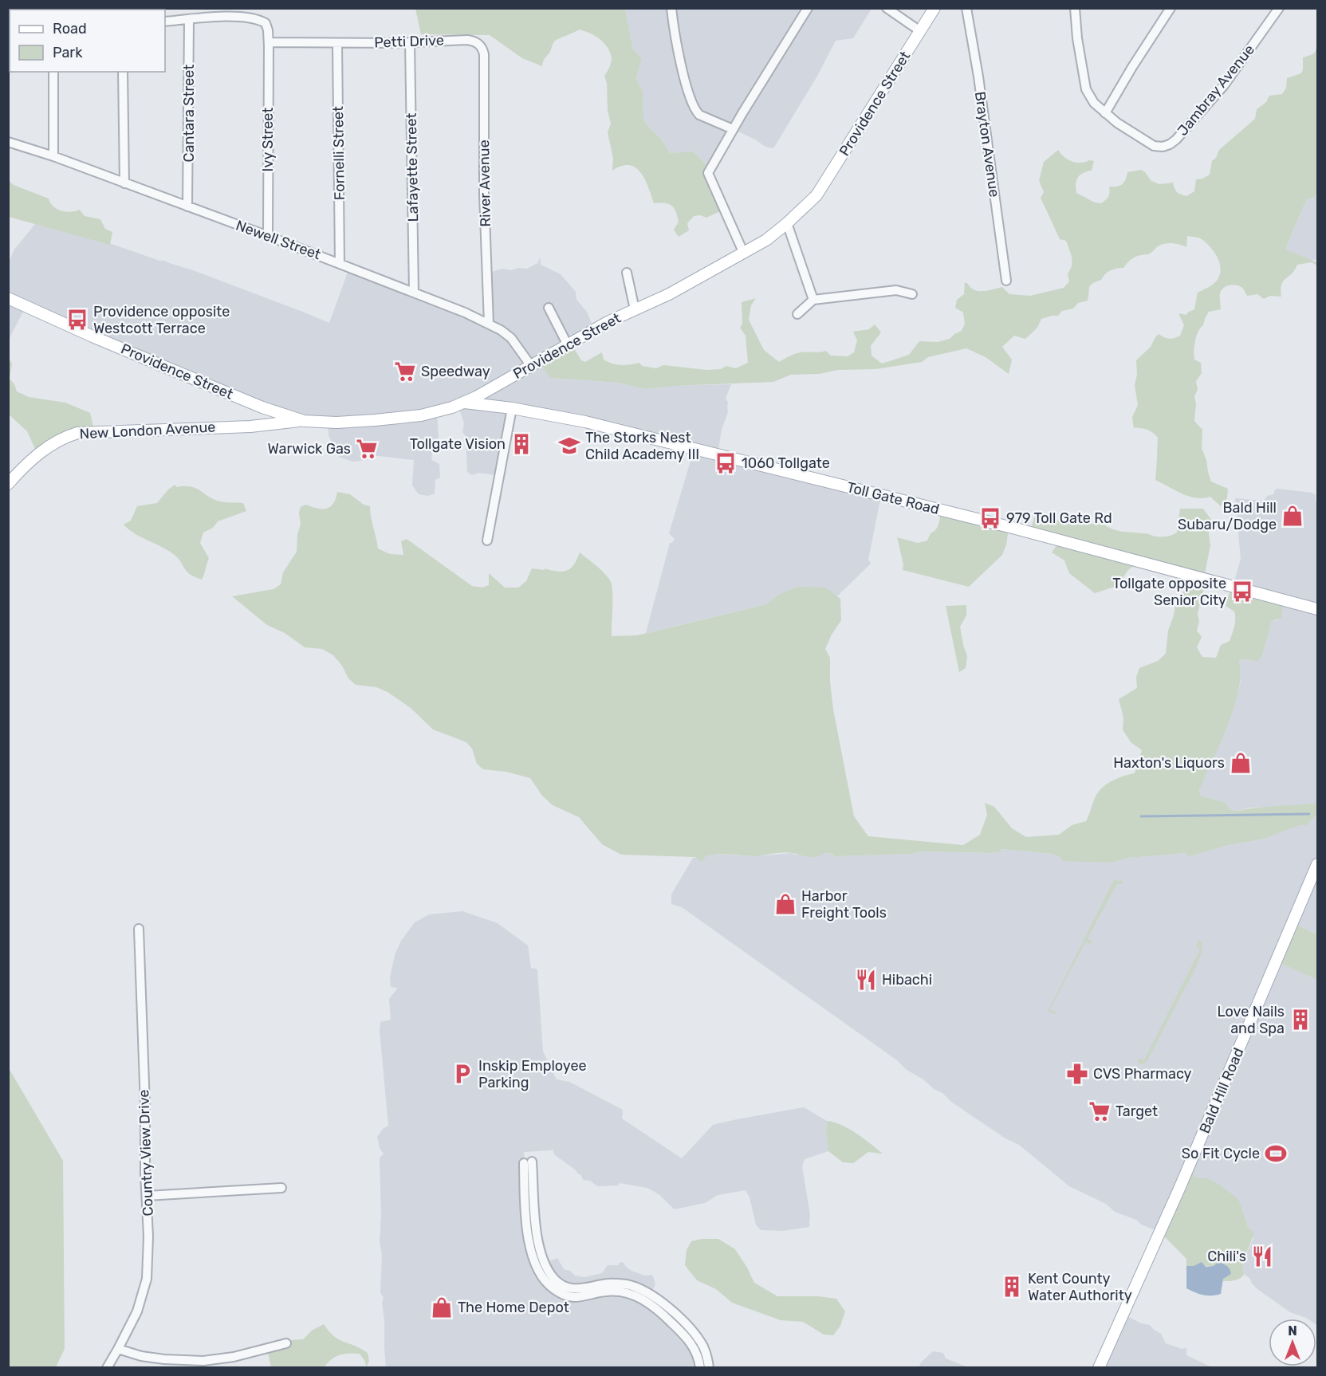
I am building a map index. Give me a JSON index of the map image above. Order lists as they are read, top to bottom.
{
  "streets": {
    "main road": [
      "Providence Street",
      "New London Avenue",
      "Toll Gate Road",
      "Bald Hill Road"
    ],
    "street": [
      "Petti Drive",
      "Jambray Avenue",
      "Cantara Street",
      "Ivy Street",
      "Brayton Avenue",
      "Fornelli Street",
      "Lafayette Street",
      "River Avenue",
      "Newell Street",
      "Country View Drive"
    ]
  },
  "crossings": [
    ["Petti Drive", "Ivy Street"],
    ["Petti Drive", "Fornelli Street"],
    ["Petti Drive", "Lafayette Street"],
    ["Petti Drive", "River Avenue"],
    ["Providence Street", "Newell Street"],
    ["Providence Street", "New London Avenue"],
    ["Providence Street", "Toll Gate Road"],
    ["Cantara Street", "Ivy Street"],
    ["Cantara Street", "Newell Street"],
    ["Ivy Street", "Newell Street"],
    ["Fornelli Street", "Newell Street"],
    ["Lafayette Street", "Newell Street"],
    ["River Avenue", "Newell Street"]
  ],
  "places": {
    "bus stop": [
      "Providence opposite Westcott Terrace",
      "1060 Tollgate",
      "979 Toll Gate Rd",
      "Tollgate opposite Senior City"
    ],
    "supermarket": ["Speedway", "Warwick Gas", "Target"],
    "building": ["Tollgate Vision", "Love Nails and Spa", "Kent County Water Authority"],
    "school or university": ["The Storks Nest Child Academy III"],
    "shop": [
      "Bald Hill Subaru/Dodge",
      "Haxton's Liquors",
      "Harbor Freight Tools",
      "The Home Depot"
    ],
    "restaurant": ["Hibachi", "Chili's"],
    "parking": ["Inskip Employee Parking"],
    "pharmacy": ["CVS Pharmacy"],
    "sports": ["So Fit Cycle"]
  },
  "legend": ["Road", "Park"],
  "north": "top"
}
